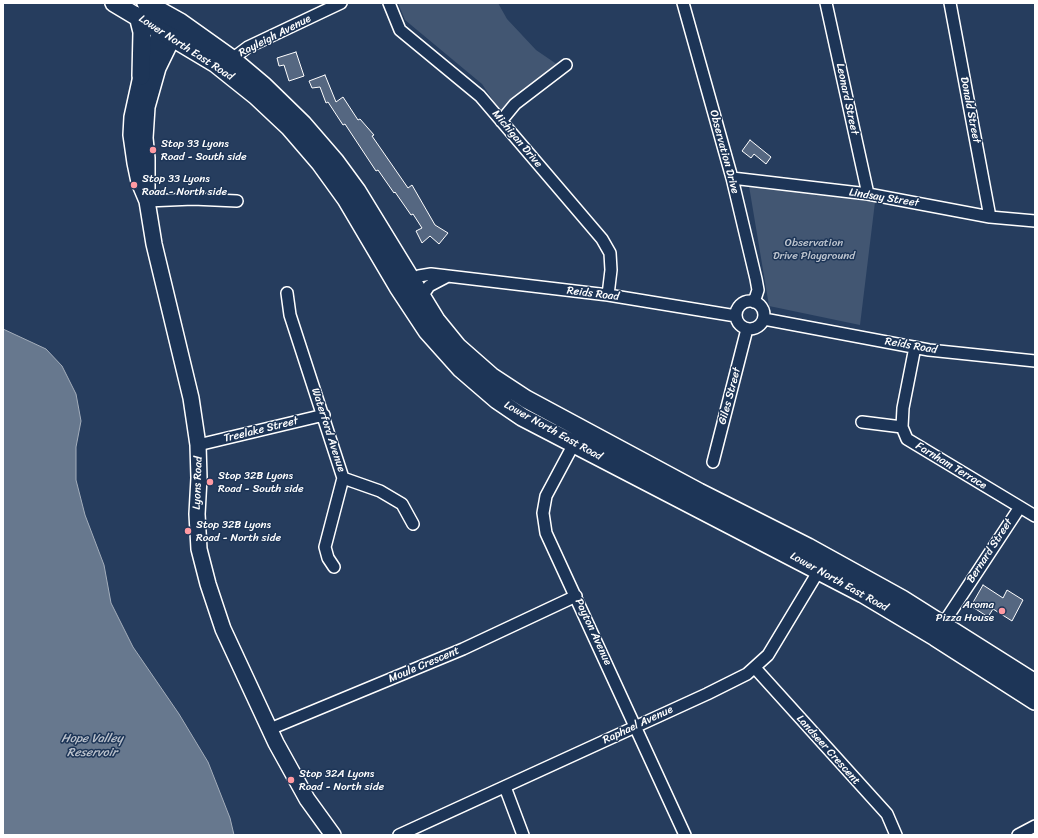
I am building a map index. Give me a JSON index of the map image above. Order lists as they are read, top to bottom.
{
  "streets": {
    "main road": ["Lower North East Road"],
    "street": [
      "Rayleigh Avenue",
      "Leonard Street",
      "Donald Street",
      "Michigan Drive",
      "Observation Drive",
      "Lindsay Street",
      "Reids Road",
      "Giles Street",
      "Treelake Street",
      "Waterford Avenue",
      "Farnham Terrace",
      "Lyons Road",
      "Bernard Street",
      "Payton Avenue",
      "Moule Crescent",
      "Raphael Avenue",
      "Landseer Crescent"
    ]
  },
  "crossings": [
    ["Rayleigh Avenue", "Lower North East Road"],
    ["Lower North East Road", "Reids Road"],
    ["Lower North East Road", "Lyons Road"],
    ["Lower North East Road", "Bernard Street"],
    ["Lower North East Road", "Payton Avenue"],
    ["Lower North East Road", "Raphael Avenue"],
    ["Leonard Street", "Lindsay Street"],
    ["Donald Street", "Lindsay Street"],
    ["Michigan Drive", "Reids Road"],
    ["Observation Drive", "Lindsay Street"],
    ["Observation Drive", "Reids Road"],
    ["Observation Drive", "Giles Street"],
    ["Reids Road", "Giles Street"],
    ["Treelake Street", "Waterford Avenue"],
    ["Treelake Street", "Lyons Road"],
    ["Farnham Terrace", "Bernard Street"],
    ["Lyons Road", "Moule Crescent"],
    ["Payton Avenue", "Moule Crescent"],
    ["Payton Avenue", "Raphael Avenue"],
    ["Raphael Avenue", "Landseer Crescent"]
  ],
  "water": ["Hope Valley Reservoir"],
  "parks": ["Observation Drive Playground"],
  "places": [
    "Stop 33 Lyons Road - South side",
    "Stop 33 Lyons Road - North side",
    "Stop 32B Lyons Road - South side",
    "Stop 32B Lyons Road - North side",
    "Aroma Pizza House",
    "Stop 32A Lyons Road - North side"
  ]
}
